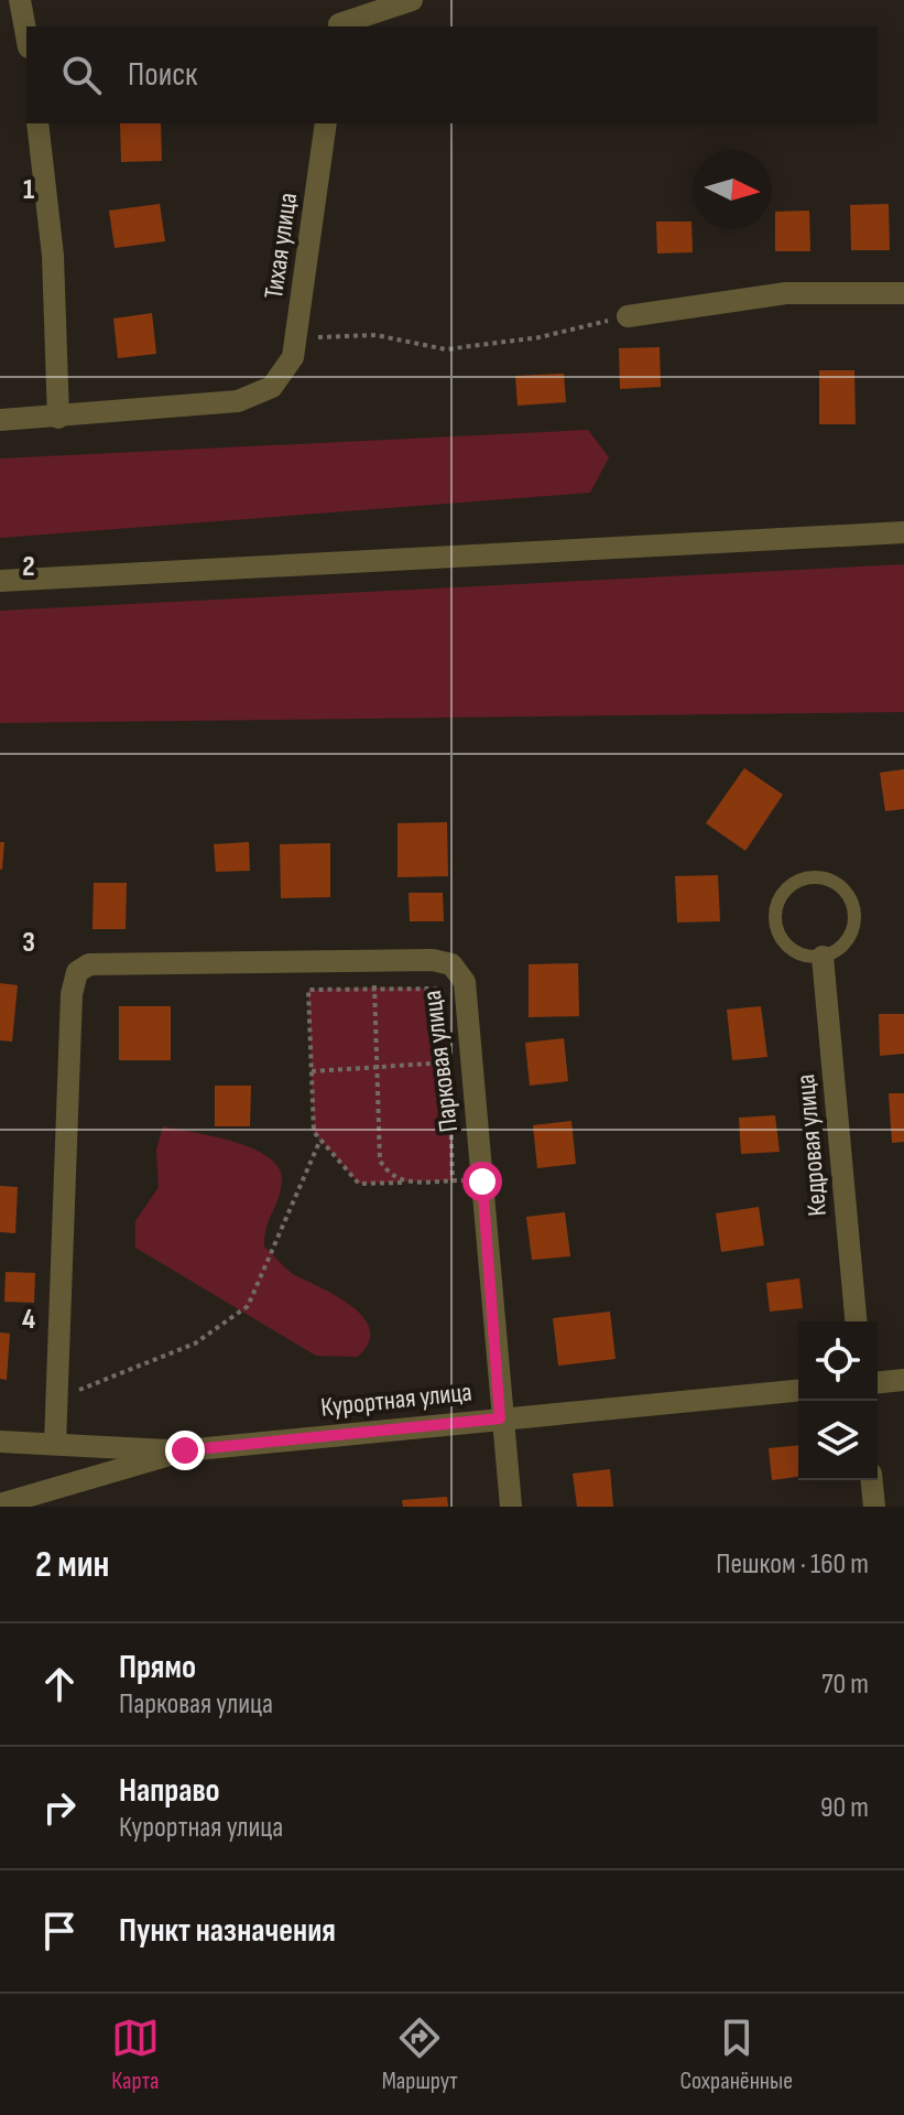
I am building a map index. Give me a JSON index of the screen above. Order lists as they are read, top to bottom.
{
  "streets": {
    "street": [
      "Тихая улица",
      "Парковая улица",
      "Кедровая улица",
      "Курортная улица"
    ]
  },
  "crossings": [
    ["Парковая улица", "Курортная улица"]
  ],
  "north": "right",
  "page": {
    "search": "Поиск",
    "heading": ["2 мин", "Пешком · 160 m"],
    "list": [
      ["Прямо", "Парковая улица", "70 m"],
      ["Направо", "Курортная улица", "90 m"],
      "Пункт назначения"
    ],
    "nav": ["Карта", "Маршрут", "Сохранённые"]
  },
  "grid": {
    "rows": [
      "1",
      "2",
      "3",
      "4"
    ]
  }
}
